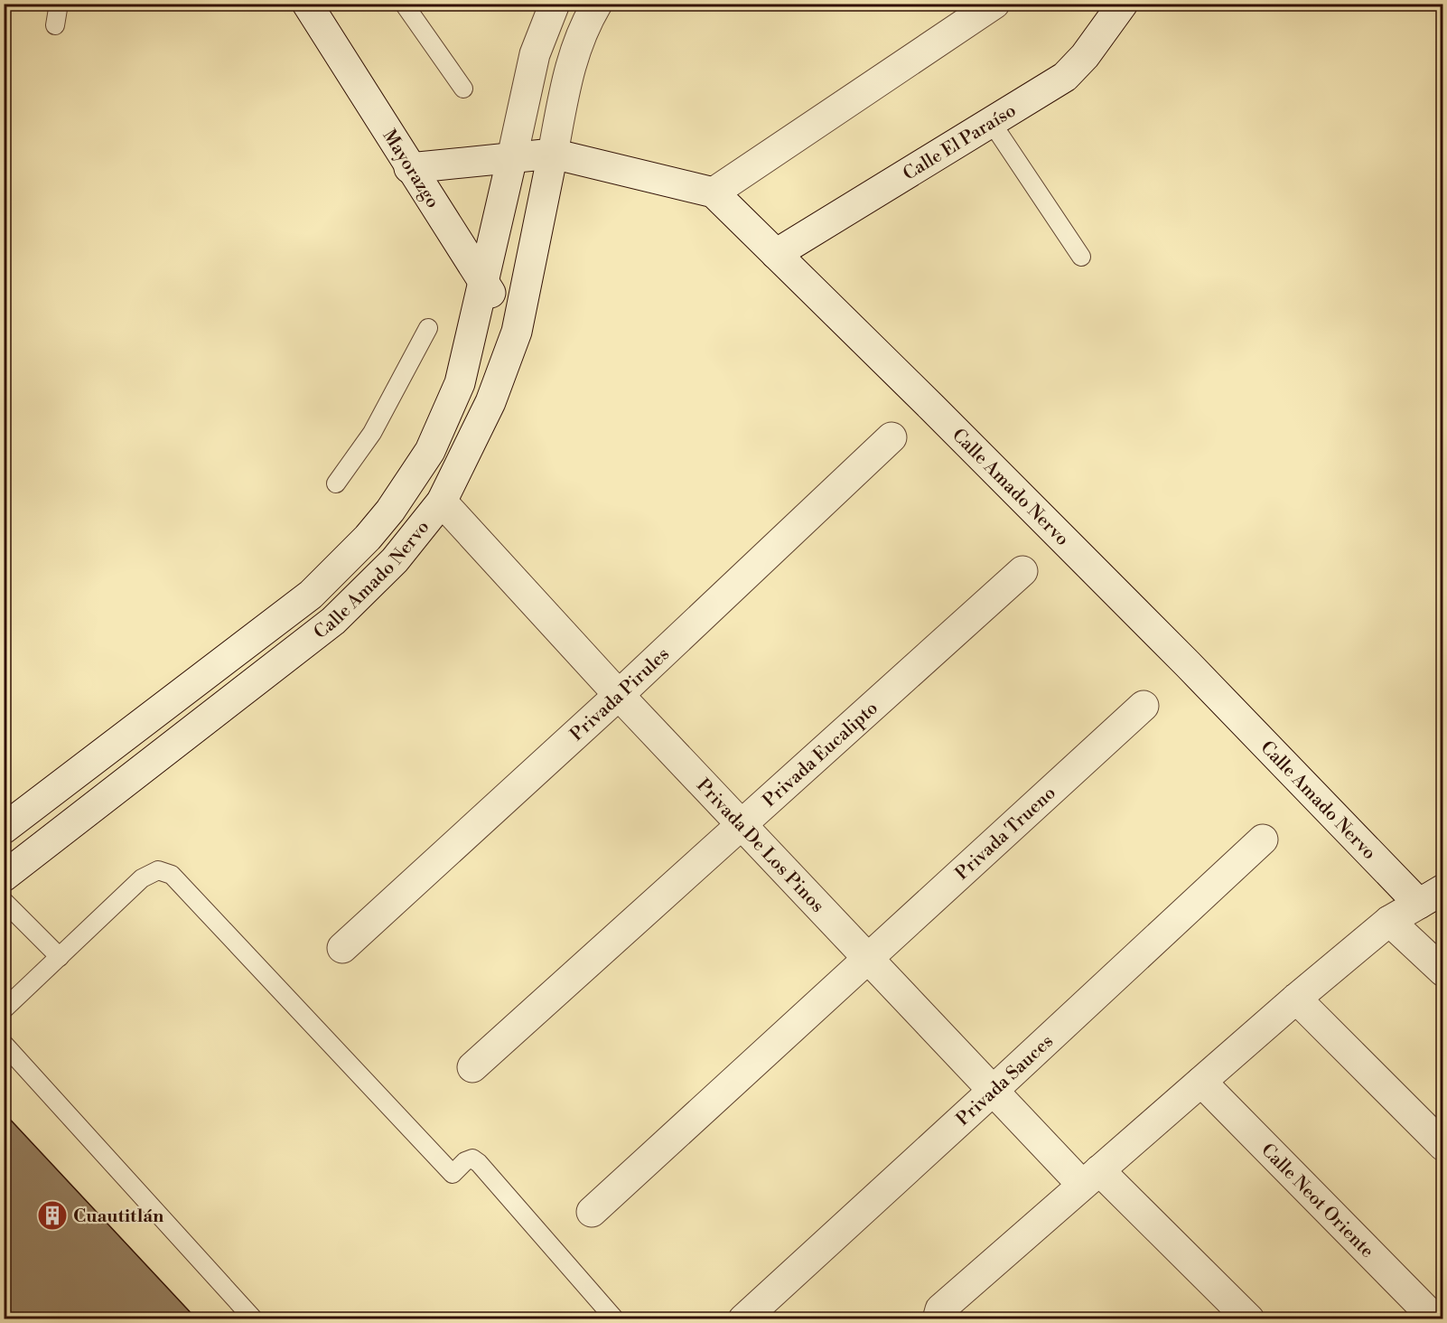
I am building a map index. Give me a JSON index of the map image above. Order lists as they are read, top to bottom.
{
  "streets": {
    "street": [
      "Calle El Paraíso",
      "Mayorazgo",
      "Calle Amado Nervo",
      "Privada Pirules",
      "Privada Eucalipto",
      "Privada Trueno",
      "Privada De Los Pinos",
      "Privada Sauces",
      "Calle Neot Oriente"
    ]
  },
  "crossings": [
    ["Calle El Paraíso", "Calle Amado Nervo"],
    ["Mayorazgo", "Calle Amado Nervo"],
    ["Calle Amado Nervo", "Privada De Los Pinos"],
    ["Privada Pirules", "Privada De Los Pinos"],
    ["Privada Eucalipto", "Privada De Los Pinos"],
    ["Privada Trueno", "Privada De Los Pinos"],
    ["Privada De Los Pinos", "Privada Sauces"]
  ],
  "places": {
    "building": ["Cuautitlán"]
  }
}
